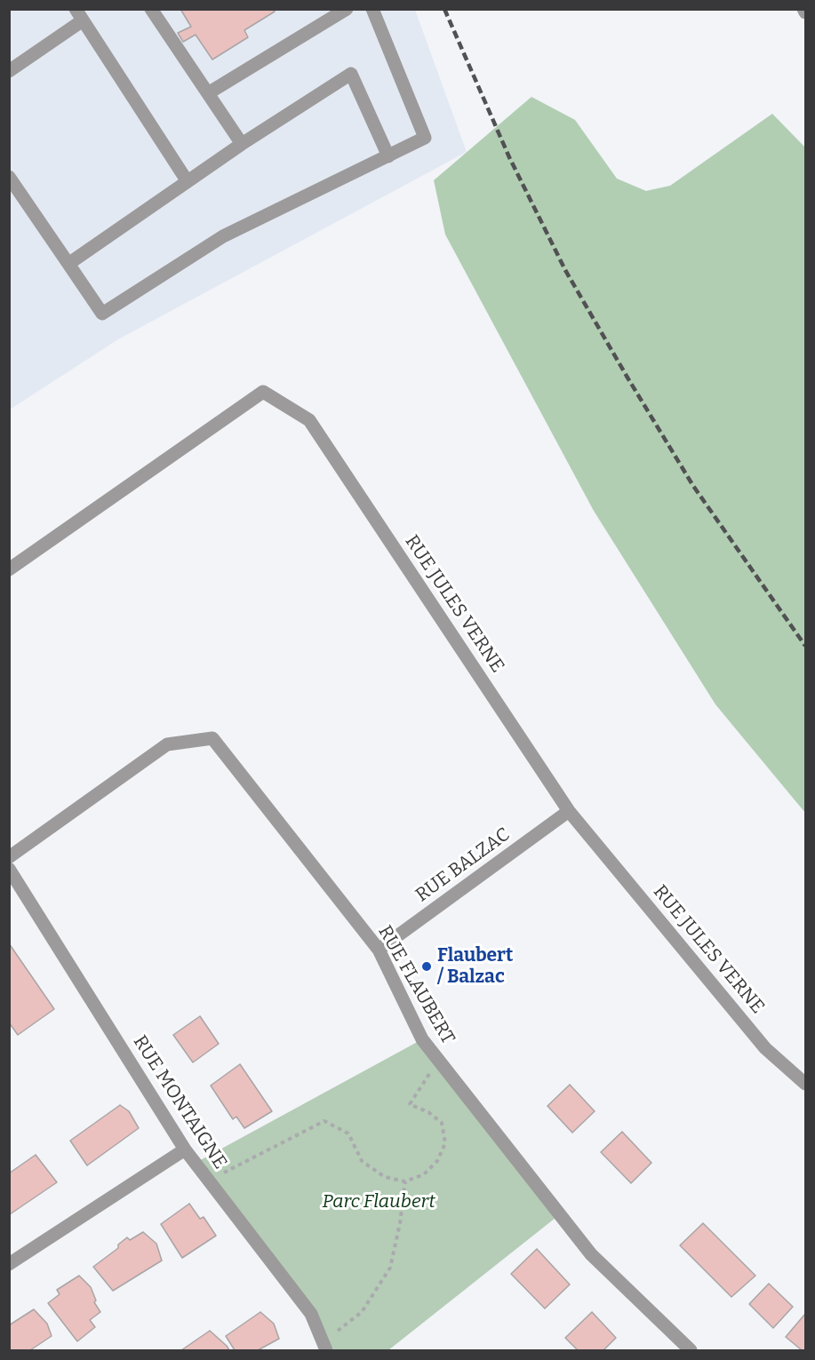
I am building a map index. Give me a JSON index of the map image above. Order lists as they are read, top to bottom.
{
  "streets": {
    "street": [
      "RUE JULES VERNE",
      "RUE BALZAC",
      "RUE FLAUBERT",
      "RUE MONTAIGNE"
    ]
  },
  "crossings": [
    ["RUE JULES VERNE", "RUE BALZAC"],
    ["RUE BALZAC", "RUE FLAUBERT"]
  ],
  "parks": ["Parc Flaubert"],
  "places": ["Flaubert / Balzac"]
}
